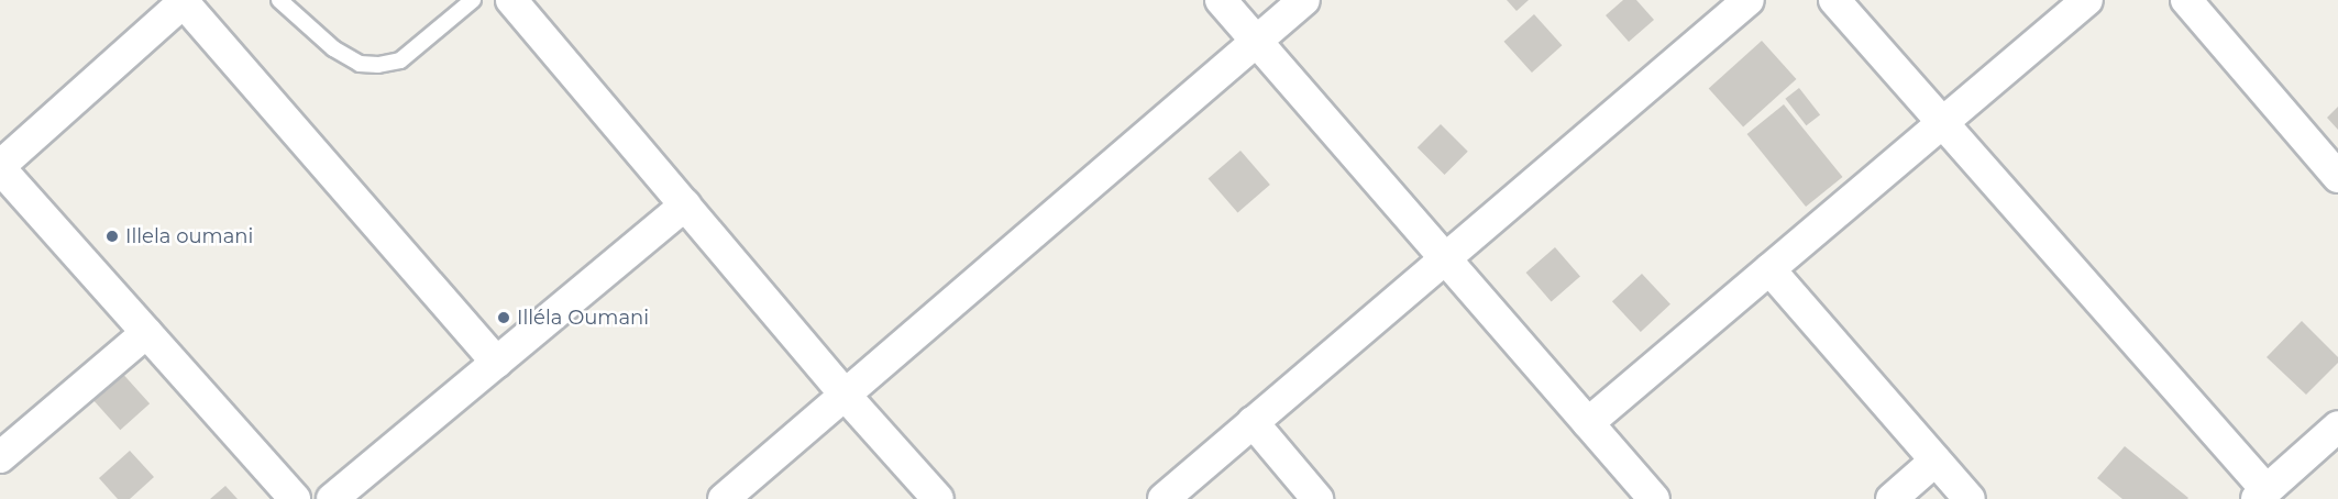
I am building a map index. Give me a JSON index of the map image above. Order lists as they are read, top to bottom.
{
  "places": ["Illela oumani", "Illéla Oumani"]
}
